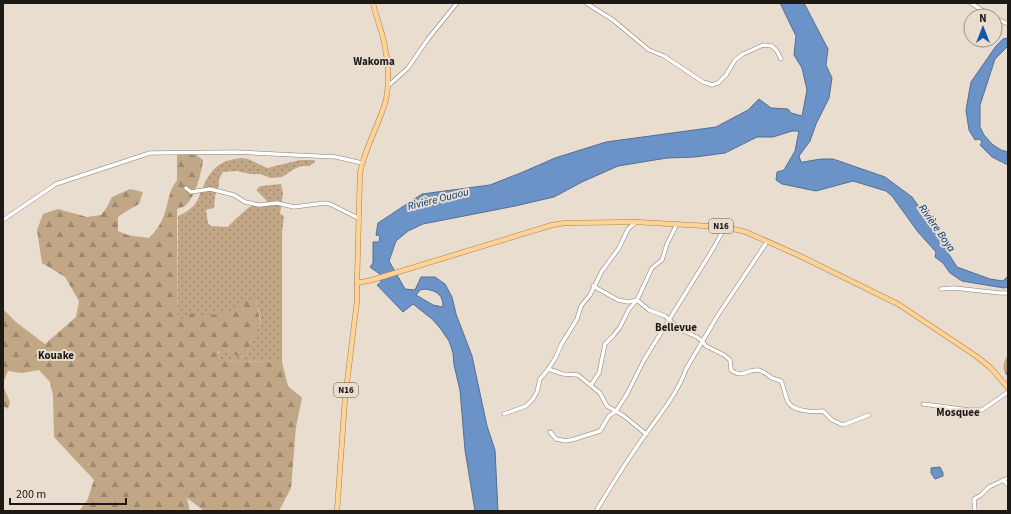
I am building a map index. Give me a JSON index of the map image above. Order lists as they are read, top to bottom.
{
  "streets": {
    "main road": ["N16"]
  },
  "districts": [
    "Wakoma",
    "Bellevue",
    "Kouake",
    "Mosquee"
  ],
  "water": ["Rivière Ouaou", "Rivière Boya"],
  "scale_bar": "200 m",
  "north": "top"
}
